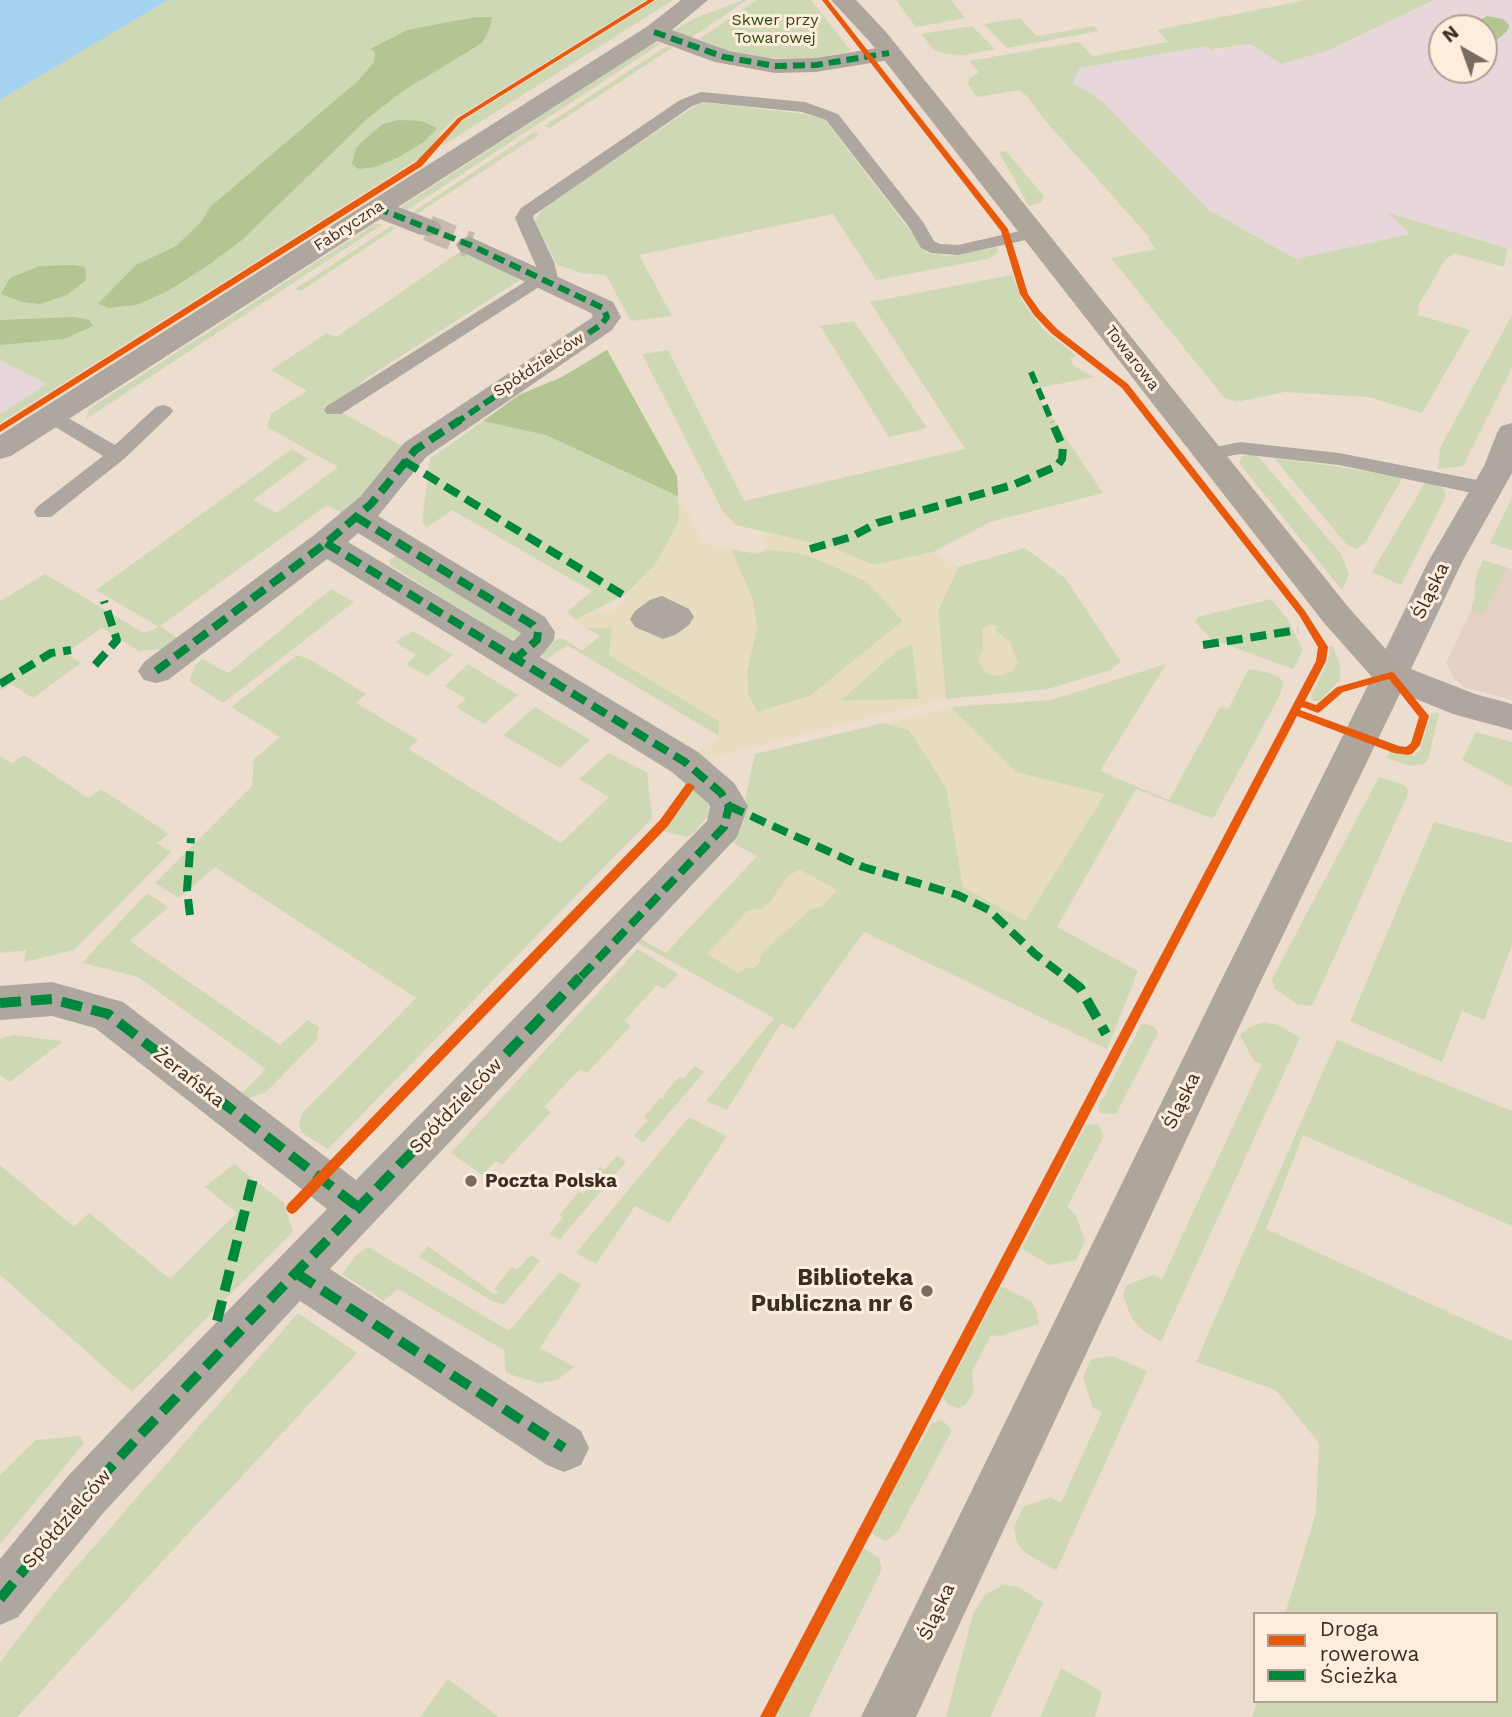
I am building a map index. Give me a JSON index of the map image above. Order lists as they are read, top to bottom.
{
  "streets": {
    "street": [
      "Fabryczna",
      "Towarowa",
      "Spółdzielców",
      "Śląska",
      "Żerańska"
    ]
  },
  "crossings": [
    ["Towarowa", "Śląska"],
    ["Spółdzielców", "Żerańska"]
  ],
  "parks": ["Skwer przy Towarowej"],
  "places": ["Poczta Polska", "Biblioteka Publiczna nr 6"],
  "legend": ["Droga rowerowa", "Ścieżka"],
  "north": "top left"
}
